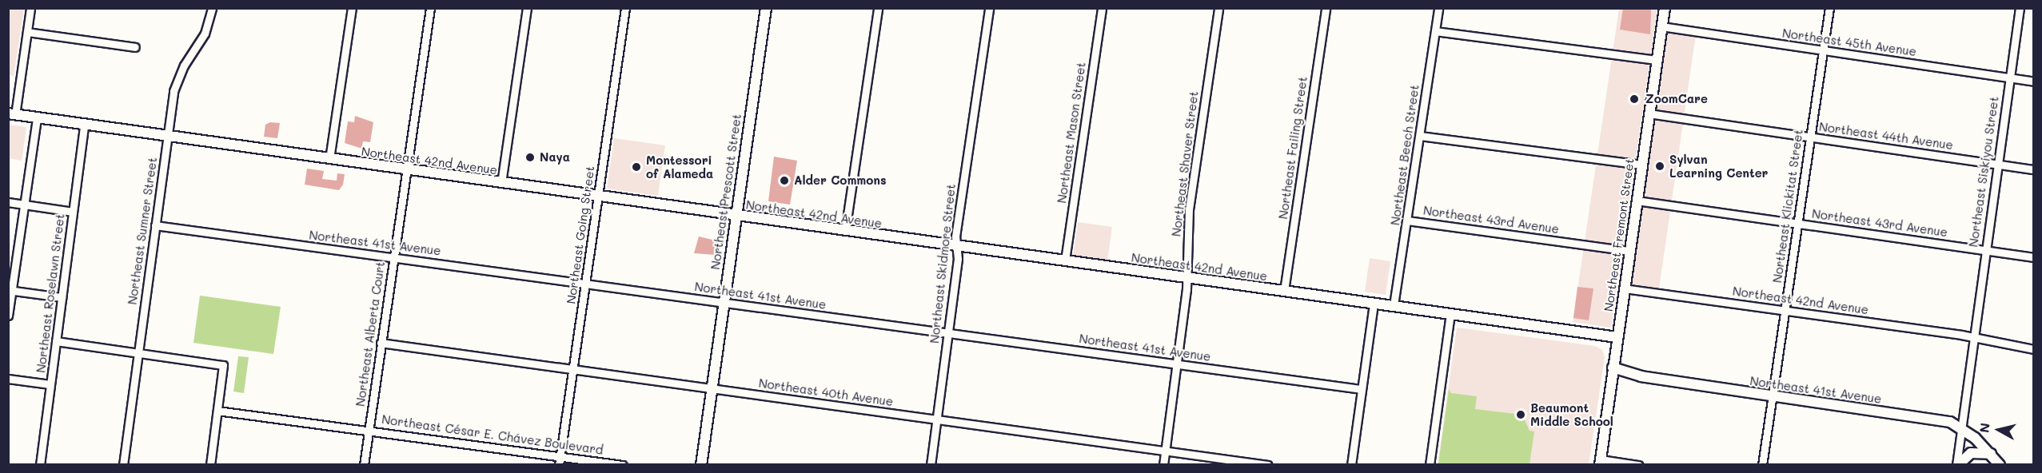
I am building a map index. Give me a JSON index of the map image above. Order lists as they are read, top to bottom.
{
  "streets": {
    "street": [
      "Northeast 45th Avenue",
      "Northeast Mason Street",
      "Northeast 44th Avenue",
      "Northeast Failing Street",
      "Northeast Beech Street",
      "Northeast 42nd Avenue",
      "Northeast Shaver Street",
      "Northeast Siskiyou Street",
      "Northeast Prescott Street",
      "Northeast Klickitat Street",
      "Northeast 43rd Avenue",
      "Northeast Sumner Street",
      "Northeast Going Street",
      "Northeast Fremont Street",
      "Northeast 41st Avenue",
      "Northeast Skidmore Street",
      "Northeast Roselawn Street",
      "Northeast Alberta Court",
      "Northeast 40th Avenue",
      "Northeast César E. Chávez Boulevard"
    ]
  },
  "crossings": [
    ["Northeast 45th Avenue", "Northeast Siskiyou Street"],
    ["Northeast 45th Avenue", "Northeast Klickitat Street"],
    ["Northeast 45th Avenue", "Northeast Fremont Street"],
    ["Northeast Mason Street", "Northeast 42nd Avenue"],
    ["Northeast 44th Avenue", "Northeast Siskiyou Street"],
    ["Northeast 44th Avenue", "Northeast Klickitat Street"],
    ["Northeast 44th Avenue", "Northeast Fremont Street"],
    ["Northeast Failing Street", "Northeast 42nd Avenue"],
    ["Northeast Beech Street", "Northeast 42nd Avenue"],
    ["Northeast Beech Street", "Northeast 43rd Avenue"],
    ["Northeast 42nd Avenue", "Northeast Shaver Street"],
    ["Northeast 42nd Avenue", "Northeast Siskiyou Street"],
    ["Northeast 42nd Avenue", "Northeast Prescott Street"],
    ["Northeast 42nd Avenue", "Northeast Klickitat Street"],
    ["Northeast 42nd Avenue", "Northeast Sumner Street"],
    ["Northeast 42nd Avenue", "Northeast Going Street"],
    ["Northeast 42nd Avenue", "Northeast Fremont Street"],
    ["Northeast 42nd Avenue", "Northeast Skidmore Street"],
    ["Northeast 42nd Avenue", "Northeast Roselawn Street"],
    ["Northeast 42nd Avenue", "Northeast Alberta Court"],
    ["Northeast Shaver Street", "Northeast 41st Avenue"],
    ["Northeast Shaver Street", "Northeast 40th Avenue"],
    ["Northeast Siskiyou Street", "Northeast 43rd Avenue"],
    ["Northeast Siskiyou Street", "Northeast 41st Avenue"],
    ["Northeast Prescott Street", "Northeast 41st Avenue"],
    ["Northeast Prescott Street", "Northeast 40th Avenue"],
    ["Northeast Klickitat Street", "Northeast 43rd Avenue"],
    ["Northeast Klickitat Street", "Northeast 41st Avenue"],
    ["Northeast 43rd Avenue", "Northeast Fremont Street"],
    ["Northeast Sumner Street", "Northeast 41st Avenue"],
    ["Northeast Going Street", "Northeast 41st Avenue"],
    ["Northeast Going Street", "Northeast 40th Avenue"],
    ["Northeast Going Street", "Northeast César E. Chávez Boulevard"],
    ["Northeast Fremont Street", "Northeast 41st Avenue"],
    ["Northeast 41st Avenue", "Northeast Skidmore Street"],
    ["Northeast 41st Avenue", "Northeast Alberta Court"],
    ["Northeast Skidmore Street", "Northeast 40th Avenue"],
    ["Northeast Alberta Court", "Northeast 40th Avenue"],
    ["Northeast Alberta Court", "Northeast César E. Chávez Boulevard"]
  ],
  "places": [
    "ZoomCare",
    "Naya",
    "Sylvan Learning Center",
    "Montessori of Alameda",
    "Alder Commons",
    "Beaumont Middle School"
  ],
  "north": "left"
}
